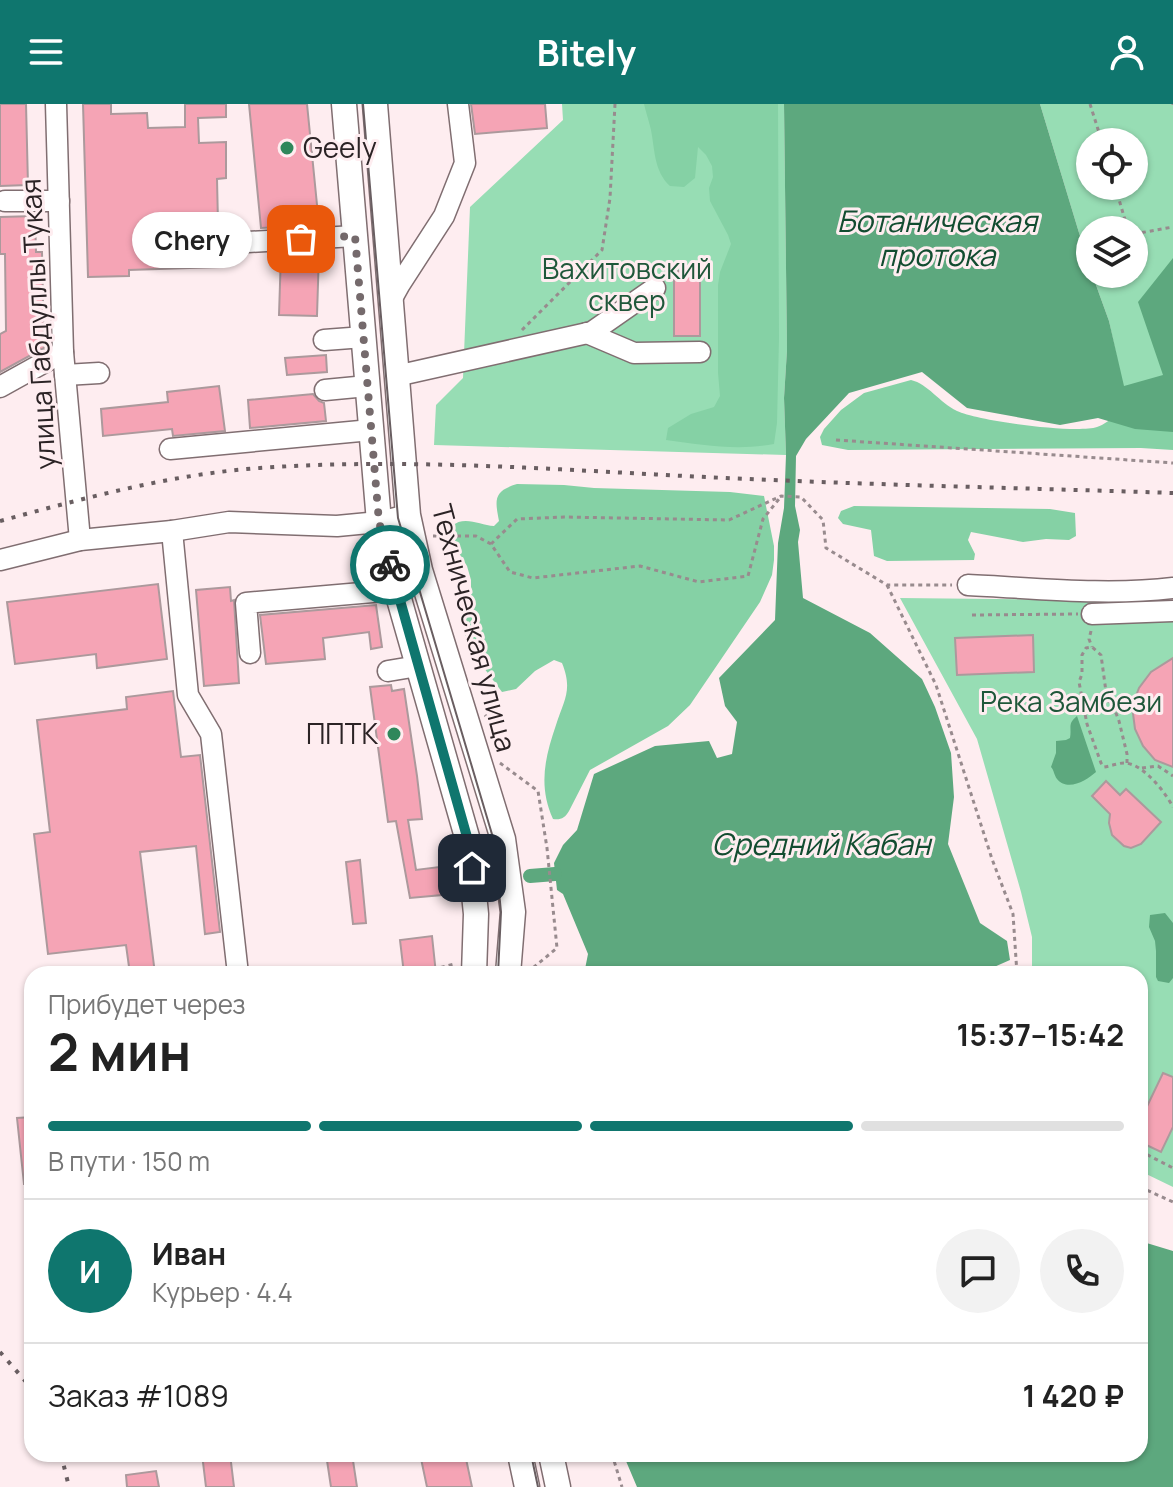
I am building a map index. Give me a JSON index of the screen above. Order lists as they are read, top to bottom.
{
  "streets": {
    "main road": ["Техническая улица"],
    "street": ["улица Габдуллы Тукая"]
  },
  "water": ["Ботаническая протока", "Средний Кабан"],
  "parks": ["Вахитовский сквер", "Река Замбези"],
  "places": ["Geely", "Chery", "ППТК"],
  "page": {
    "header": "Bitely",
    "bubble": "Chery",
    "heading": ["2 мин", "Прибудет через", "15:37–15:42"],
    "panel": [
      "Иван",
      "Курьер · 4.4",
      "Заказ #1089",
      "1 420 ₽"
    ],
    "bar": "В пути · 150 m",
    "round": "И"
  }
}
